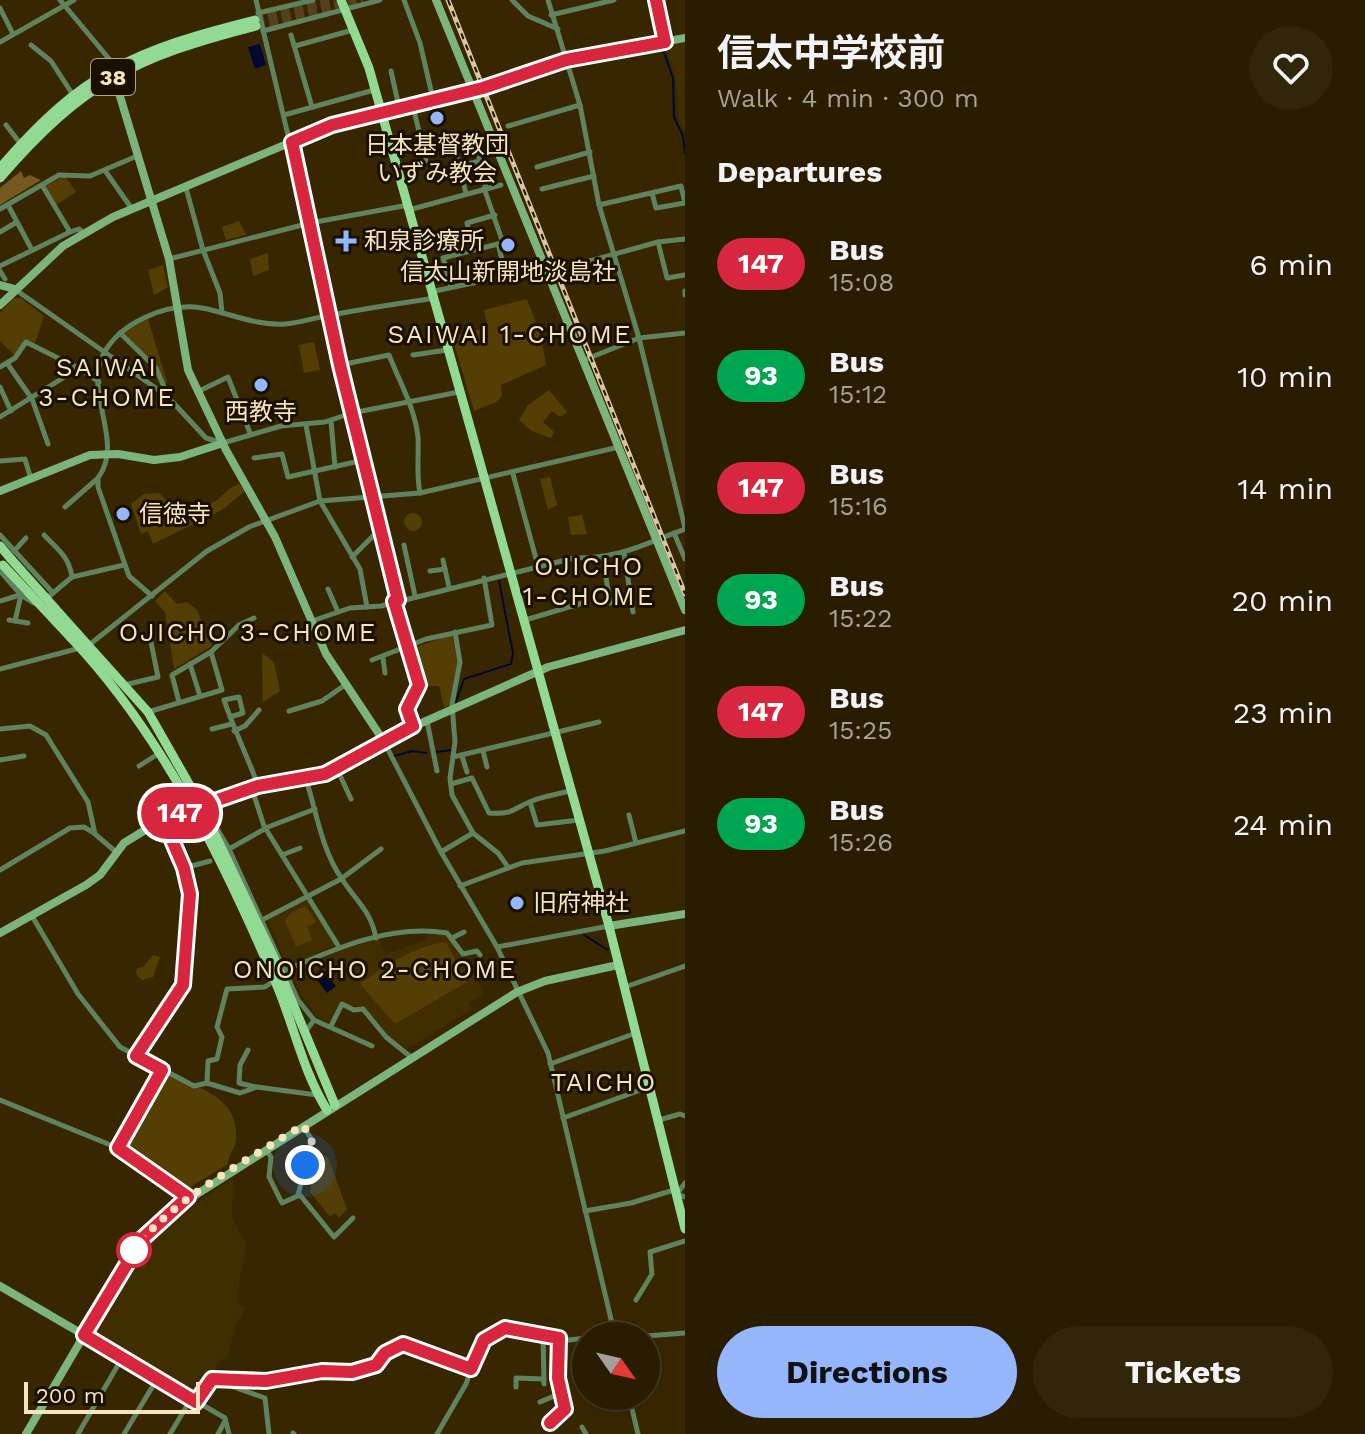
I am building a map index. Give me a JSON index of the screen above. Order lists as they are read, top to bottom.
{
  "streets": {
    "main road": ["38"]
  },
  "districts": [
    "SAIWAI 1-CHOME",
    "SAIWAI 3-CHOME",
    "OJICHO 1-CHOME",
    "OJICHO 3-CHOME",
    "ONOICHO 2-CHOME",
    "TAICHO"
  ],
  "places": {
    "other": [
      "日本基督教団 いずみ教会",
      "信太山新開地淡島社",
      "西教寺",
      "信徳寺",
      "旧府神社"
    ],
    "health": ["和泉診療所"]
  },
  "lines": ["bus line 147"],
  "scale_bar": "200 m",
  "north": "bottom right",
  "page": {
    "on_map": "147",
    "heading": [
      ["信太中学校前", "Walk · 4 min · 300 m"],
      "Departures"
    ],
    "list": [
      {
        "mark": "147",
        "name": "Bus",
        "note": "15:08",
        "value": "6 min"
      },
      {
        "mark": "93",
        "name": "Bus",
        "note": "15:12",
        "value": "10 min"
      },
      {
        "mark": "147",
        "name": "Bus",
        "note": "15:16",
        "value": "14 min"
      },
      {
        "mark": "93",
        "name": "Bus",
        "note": "15:22",
        "value": "20 min"
      },
      {
        "mark": "147",
        "name": "Bus",
        "note": "15:25",
        "value": "23 min"
      },
      {
        "mark": "93",
        "name": "Bus",
        "note": "15:26",
        "value": "24 min"
      }
    ],
    "buttons": ["Directions", "Tickets"],
    "scale": "200 m"
  }
}
